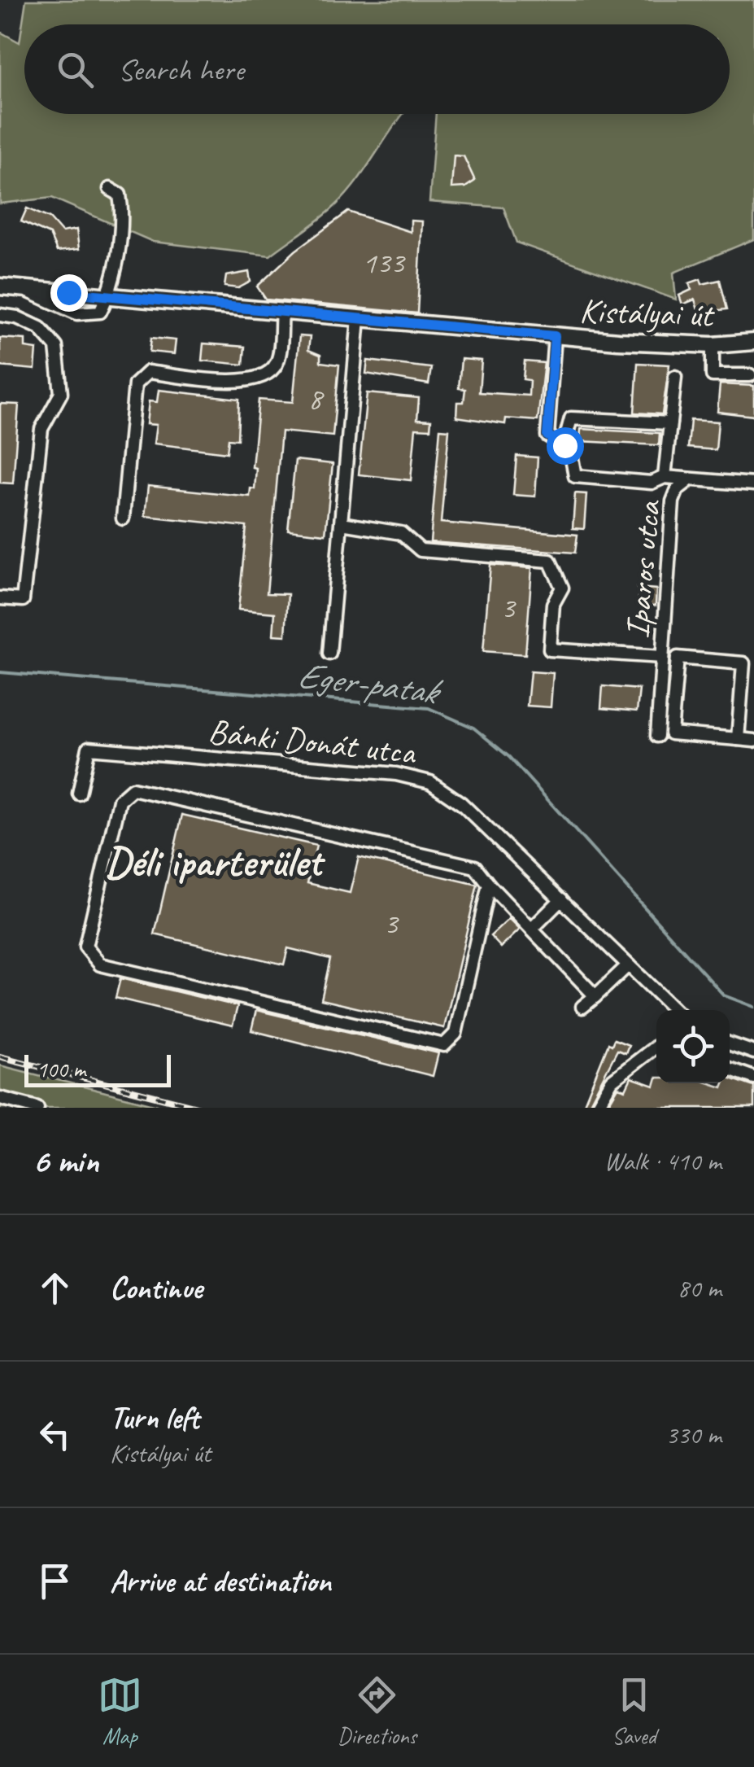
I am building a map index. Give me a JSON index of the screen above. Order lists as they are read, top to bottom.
{
  "streets": {
    "main road": ["Kistályai út"],
    "street": ["Iparos utca", "Bánki Donát utca"]
  },
  "districts": ["Déli iparterület"],
  "water": ["Eger-patak"],
  "house_numbers": [
    "133",
    "8",
    "3",
    "3"
  ],
  "scale_bar": "100 m",
  "page": {
    "search": "Search here",
    "scale": "100 m",
    "heading": ["6 min", "Walk · 410 m"],
    "list": [
      ["Continue", "80 m"],
      ["Turn left", "Kistályai út", "330 m"],
      "Arrive at destination"
    ],
    "nav": ["Map", "Directions", "Saved"]
  }
}
